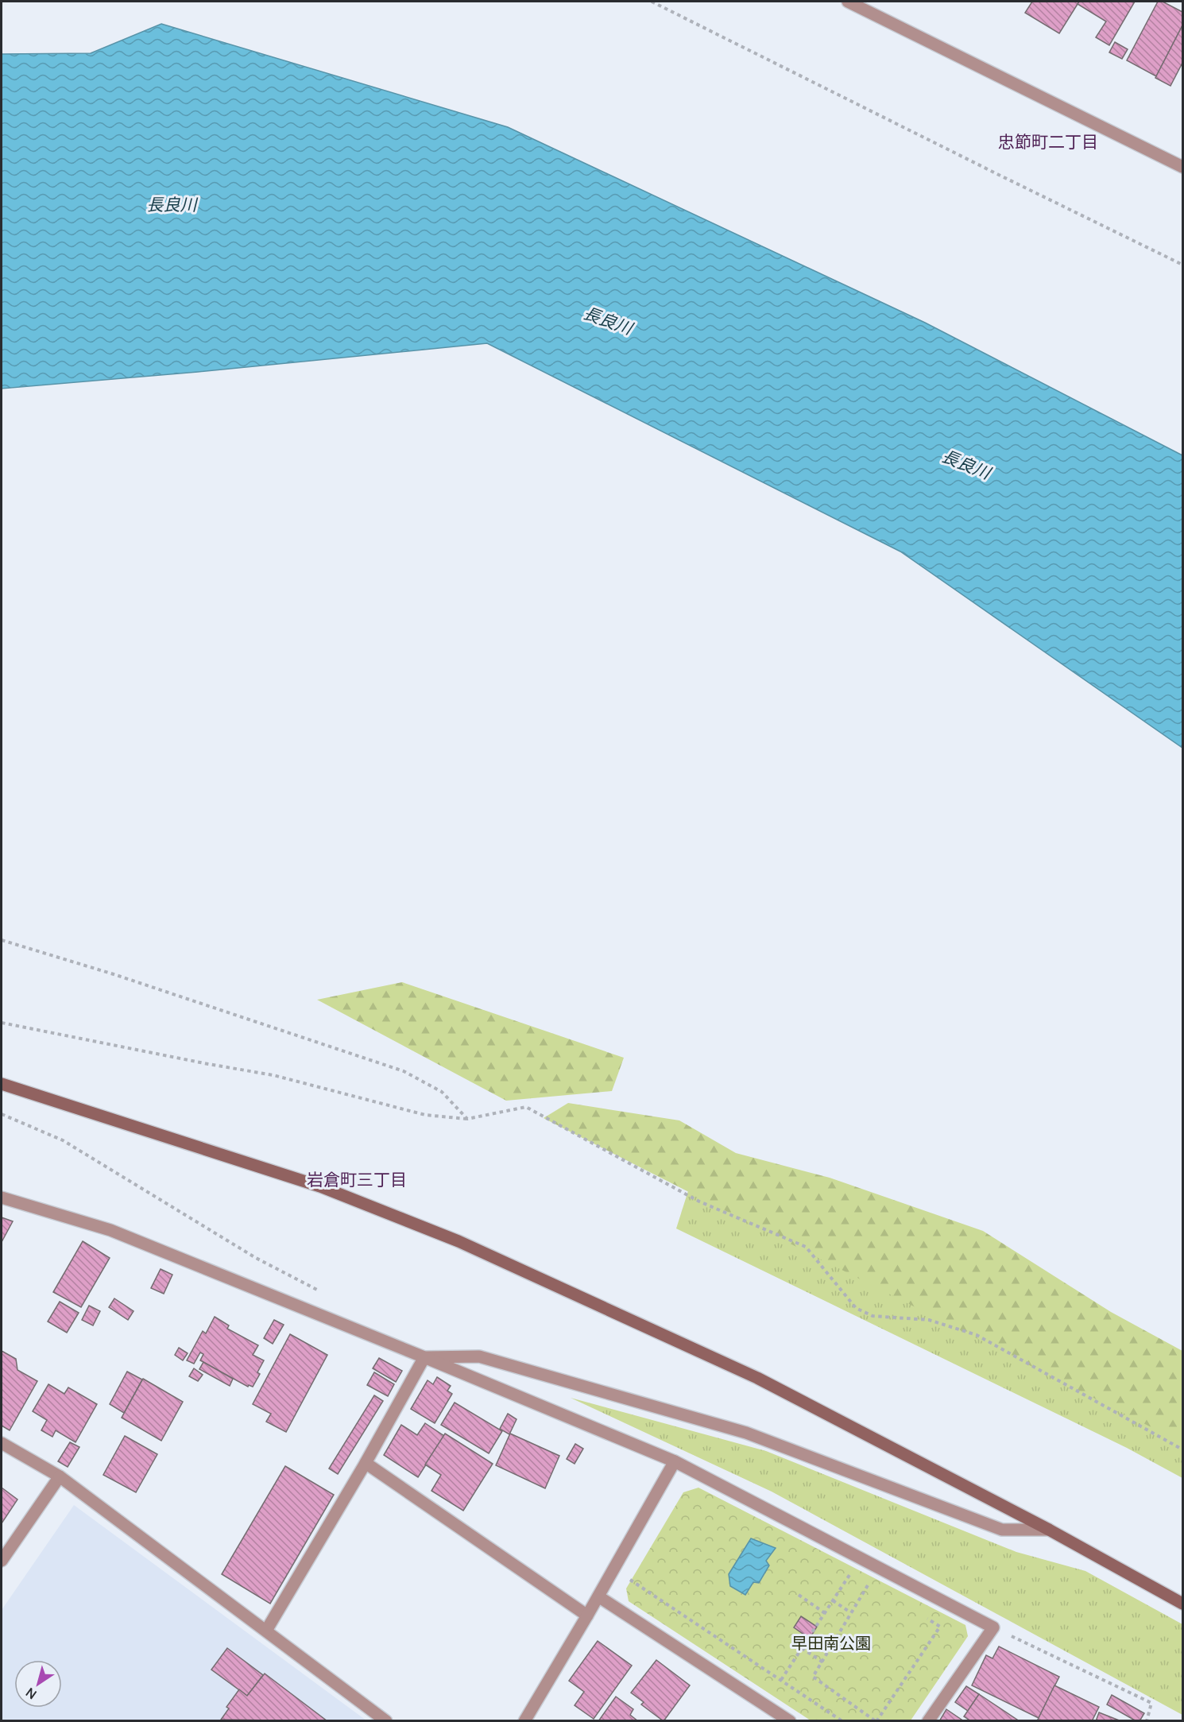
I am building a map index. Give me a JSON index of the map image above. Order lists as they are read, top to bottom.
{
  "districts": ["忠節町二丁目", "岩倉町三丁目"],
  "water": ["長良川"],
  "parks": ["早田南公園"],
  "north": "bottom left"
}
